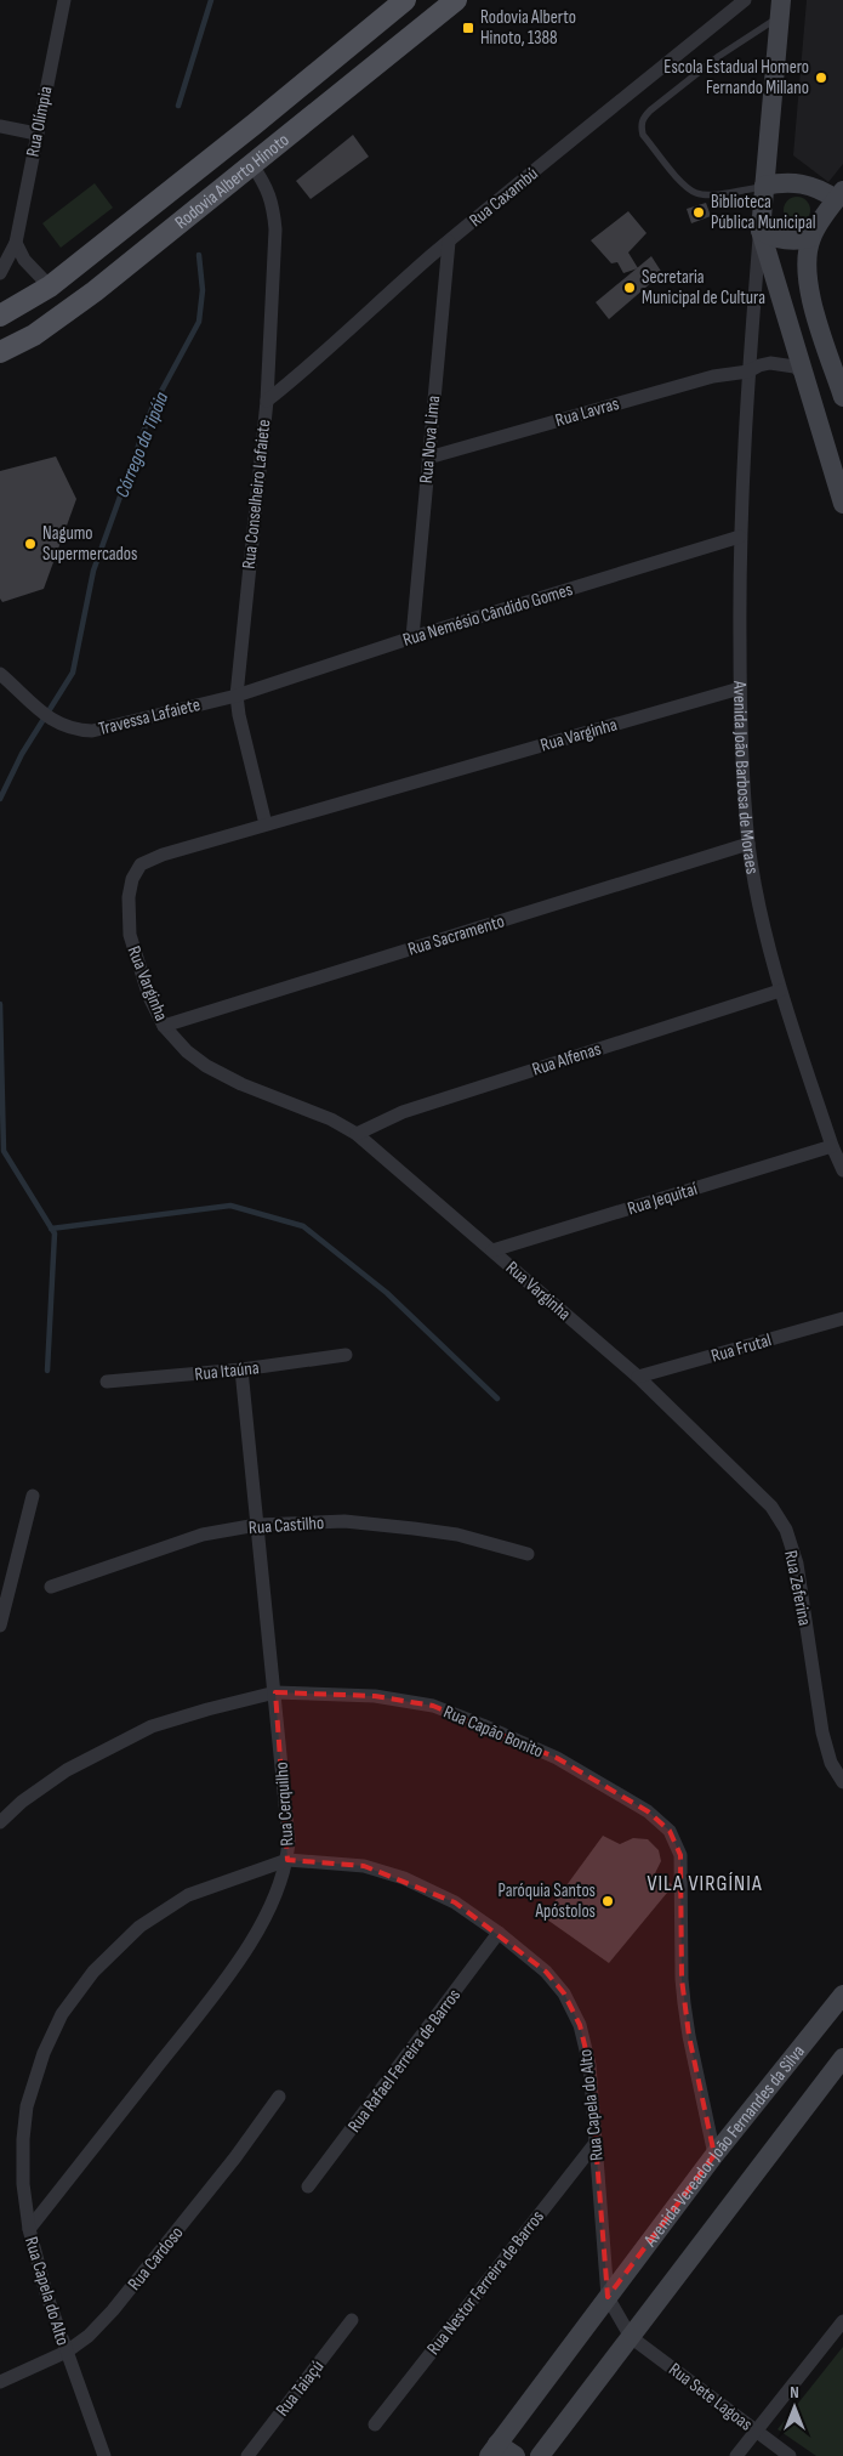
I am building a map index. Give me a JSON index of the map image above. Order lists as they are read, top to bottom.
{
  "streets": {
    "main road": ["Rodovia Alberto Hinoto", "Avenida João Barbosa de Moraes", "Avenida Vereador João Fernandes da Silva"],
    "street": [
      "Rua Olímpia",
      "Rua Caxambú",
      "Rua Lavras",
      "Rua Nova Lima",
      "Rua Conselheiro Lafaiete",
      "Rua Nemésio Cândido Gomes",
      "Travessa Lafaiete",
      "Rua Varginha",
      "Rua Sacramento",
      "Rua Alfenas",
      "Rua Jequitaí",
      "Rua Frutal",
      "Rua Itaúna",
      "Rua Castilho",
      "Rua Zeferina",
      "Rua Capão Bonito",
      "Rua Cerquilho",
      "Rua Rafael Ferreira de Barros",
      "Rua Capela do Alto",
      "Rua Cardoso",
      "Rua Nestor Ferreira de Barros",
      "Rua Taiaçú",
      "Rua Sete Lagoas"
    ]
  },
  "crossings": [
    ["Rodovia Alberto Hinoto", "Rua Conselheiro Lafaiete"],
    ["Rua Caxambú", "Rua Nova Lima"],
    ["Rua Caxambú", "Rua Conselheiro Lafaiete"],
    ["Rua Lavras", "Rua Nova Lima"],
    ["Rua Lavras", "Avenida João Barbosa de Moraes"],
    ["Rua Nova Lima", "Rua Nemésio Cândido Gomes"],
    ["Rua Conselheiro Lafaiete", "Rua Nemésio Cândido Gomes"],
    ["Rua Conselheiro Lafaiete", "Travessa Lafaiete"],
    ["Rua Conselheiro Lafaiete", "Rua Varginha"],
    ["Rua Nemésio Cândido Gomes", "Travessa Lafaiete"],
    ["Rua Nemésio Cândido Gomes", "Avenida João Barbosa de Moraes"],
    ["Rua Varginha", "Avenida João Barbosa de Moraes"],
    ["Rua Varginha", "Rua Sacramento"],
    ["Rua Varginha", "Rua Alfenas"],
    ["Rua Varginha", "Rua Jequitaí"],
    ["Rua Varginha", "Rua Frutal"],
    ["Rua Varginha", "Rua Zeferina"],
    ["Avenida João Barbosa de Moraes", "Rua Sacramento"],
    ["Avenida João Barbosa de Moraes", "Rua Alfenas"],
    ["Avenida João Barbosa de Moraes", "Rua Jequitaí"],
    ["Rua Frutal", "Rua Zeferina"],
    ["Rua Itaúna", "Rua Cerquilho"],
    ["Rua Castilho", "Rua Cerquilho"],
    ["Rua Capão Bonito", "Rua Cerquilho"],
    ["Rua Capão Bonito", "Avenida Vereador João Fernandes da Silva"],
    ["Rua Cerquilho", "Rua Capela do Alto"],
    ["Rua Rafael Ferreira de Barros", "Rua Capela do Alto"],
    ["Rua Capela do Alto", "Avenida Vereador João Fernandes da Silva"],
    ["Rua Capela do Alto", "Rua Cardoso"],
    ["Rua Capela do Alto", "Rua Nestor Ferreira de Barros"]
  ],
  "districts": ["VILA VIRGÍNIA"],
  "water": ["Córrego da Tipóia"],
  "places": {
    "transit": ["Rodovia Alberto Hinoto, 1388"],
    "other": [
      "Escola Estadual Homero Fernando Millano",
      "Biblioteca Pública Municipal",
      "Secretaria Municipal de Cultura",
      "Nagumo Supermercados",
      "Paróquia Santos Apóstolos"
    ]
  },
  "north": "top"
}
